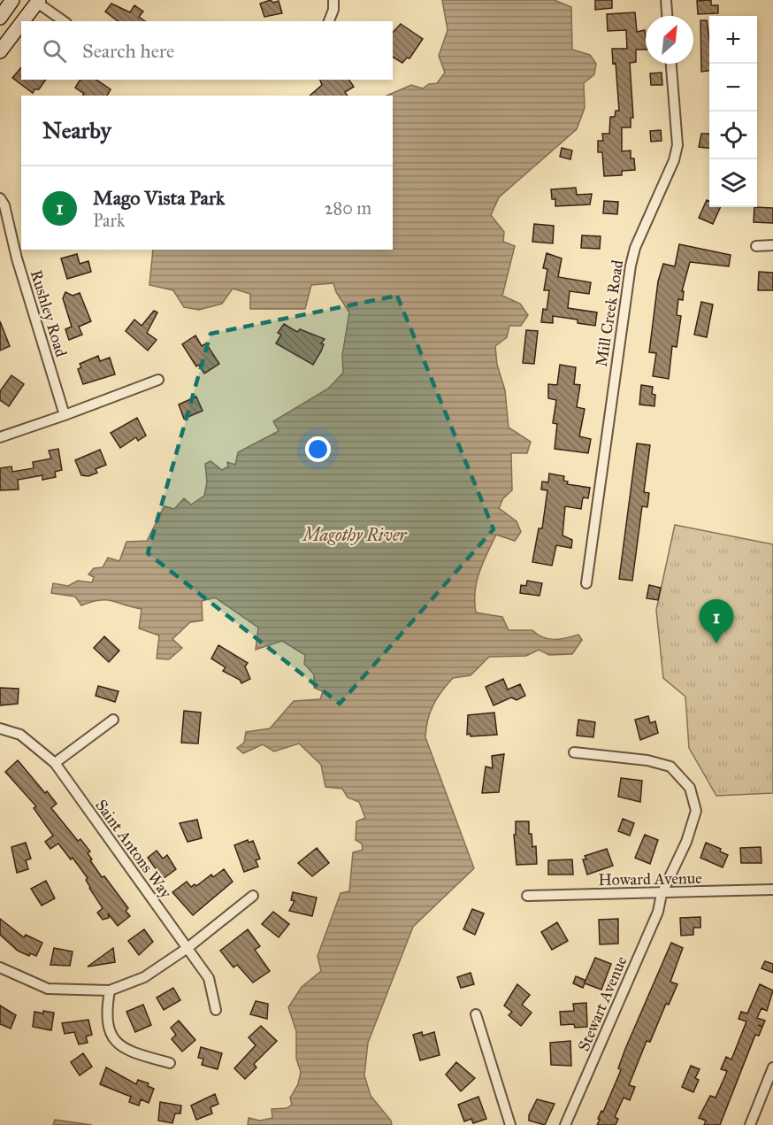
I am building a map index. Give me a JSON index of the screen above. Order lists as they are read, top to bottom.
{
  "streets": {
    "street": [
      "Rushley Road",
      "Mill Creek Road",
      "Saint Antons Way",
      "Howard Avenue",
      "Stewart Avenue"
    ]
  },
  "crossings": [
    ["Howard Avenue", "Stewart Avenue"]
  ],
  "water": ["Magothy River"],
  "north": "top right",
  "page": {
    "map_buttons": ["+", "−"],
    "search": "Search here",
    "heading": "Nearby",
    "list": [
      {
        "mark": "1",
        "name": "Mago Vista Park",
        "note": "Park",
        "value": "280 m"
      }
    ],
    "pins": "1"
  }
}
